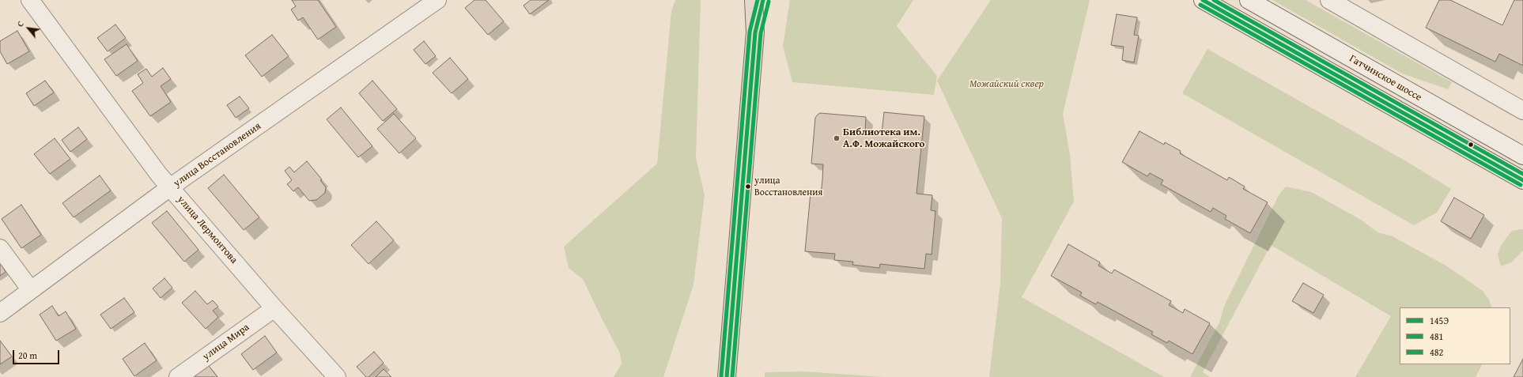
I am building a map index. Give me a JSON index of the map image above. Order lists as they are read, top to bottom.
{
  "streets": {
    "street": [
      "Гатчинское шоссе",
      "улица Восстановления",
      "улица Лермонтова",
      "улица Мира"
    ]
  },
  "crossings": [
    ["улица Восстановления", "улица Лермонтова"],
    ["улица Лермонтова", "улица Мира"]
  ],
  "parks": ["Можайский сквер"],
  "places": ["Библиотека им. А.Ф. Можайского", "улица Восстановления"],
  "lines": ["transit line 145Э", "transit line 482", "transit line 481"],
  "legend": ["145Э", "481", "482"],
  "scale_bar": "20 m",
  "north": "top left"
}
